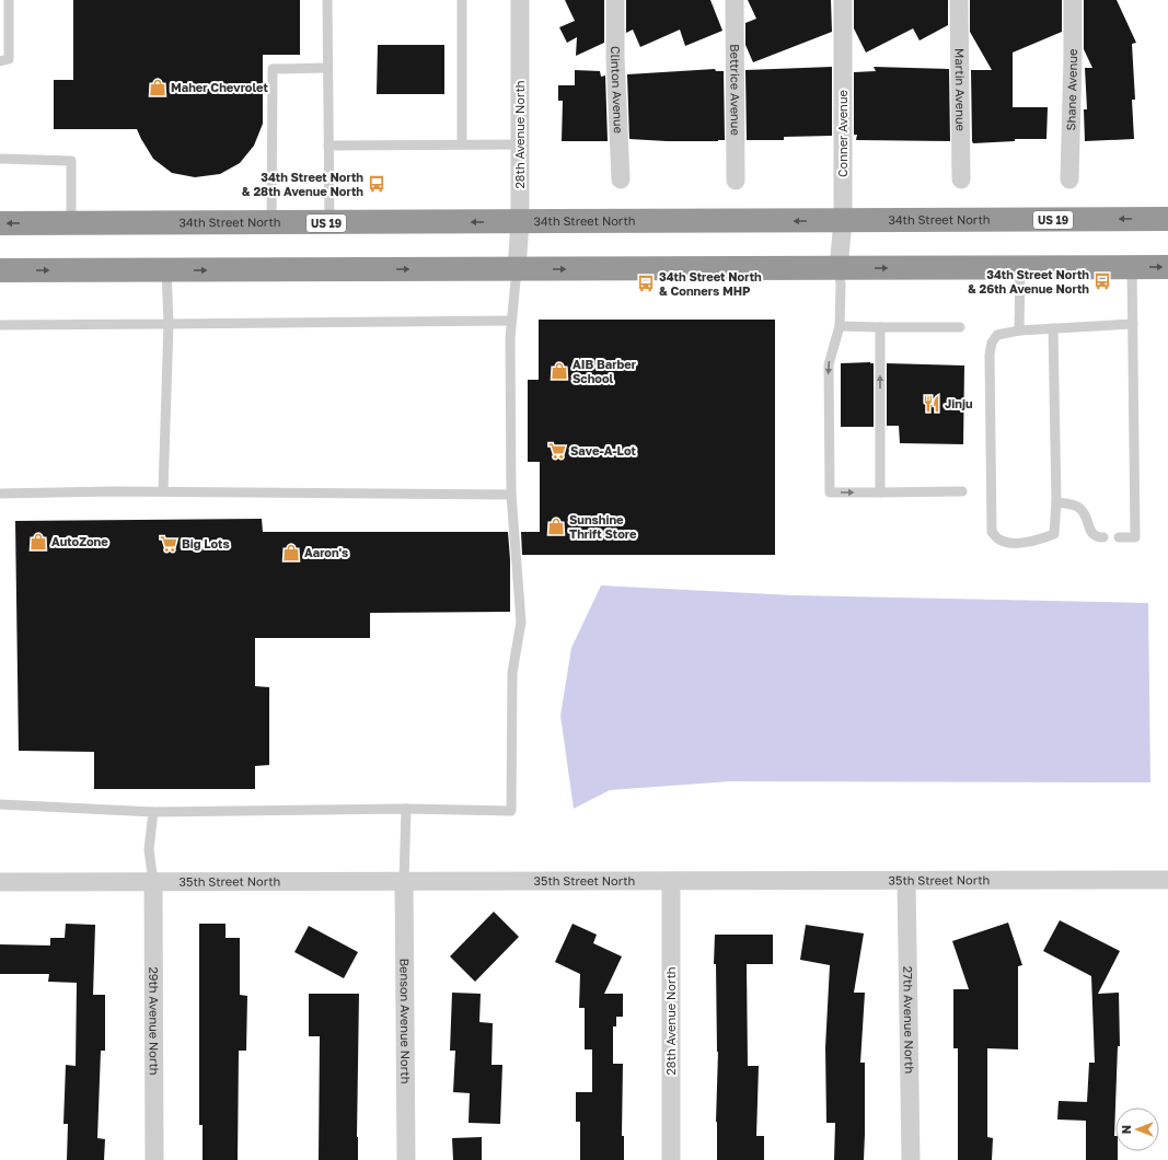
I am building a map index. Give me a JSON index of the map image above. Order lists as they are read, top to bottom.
{
  "streets": {
    "highway": ["34th Street North", "US 19"],
    "street": [
      "Clinton Avenue",
      "Bettrice Avenue",
      "Martin Avenue",
      "Shane Avenue",
      "Conner Avenue",
      "28th Avenue North",
      "35th Street North",
      "27th Avenue North",
      "29th Avenue North",
      "Benson Avenue North"
    ]
  },
  "crossings": [
    ["Conner Avenue", "34th Street North"],
    ["28th Avenue North", "34th Street North"],
    ["28th Avenue North", "35th Street North"],
    ["35th Street North", "27th Avenue North"],
    ["35th Street North", "29th Avenue North"],
    ["35th Street North", "Benson Avenue North"]
  ],
  "places": {
    "shop": [
      "Maher Chevrolet",
      "AIB Barber School",
      "Sunshine Thrift Store",
      "AutoZone",
      "Aaron's"
    ],
    "bus stop": ["34th Street North & 28th Avenue North", "34th Street North & 26th Avenue North", "34th Street North & Conners MHP"],
    "restaurant": ["Jinju"],
    "supermarket": ["Save-A-Lot", "Big Lots"]
  },
  "north": "left"
}
